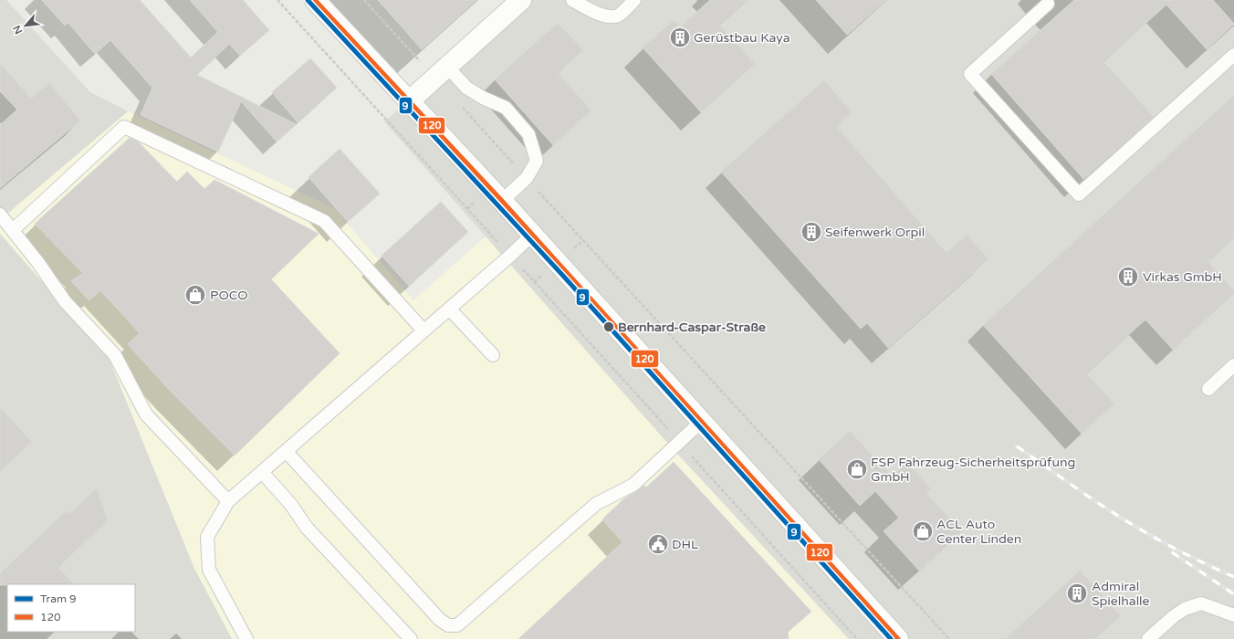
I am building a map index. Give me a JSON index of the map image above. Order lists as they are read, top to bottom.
{
  "places": {
    "building": [
      "Gerüstbau Kaya",
      "Seifenwerk Orpil",
      "Virkas GmbH",
      "Admiral Spielhalle"
    ],
    "shop": ["POCO", "FSP Fahrzeug-Sicherheitsprüfung GmbH", "ACL Auto Center Linden"],
    "other": ["Bernhard-Caspar-Straße"],
    "public building": ["DHL"]
  },
  "lines": ["tram line 9", "transit line 120"],
  "legend": ["Tram 9", "120"],
  "north": "bottom left"
}
